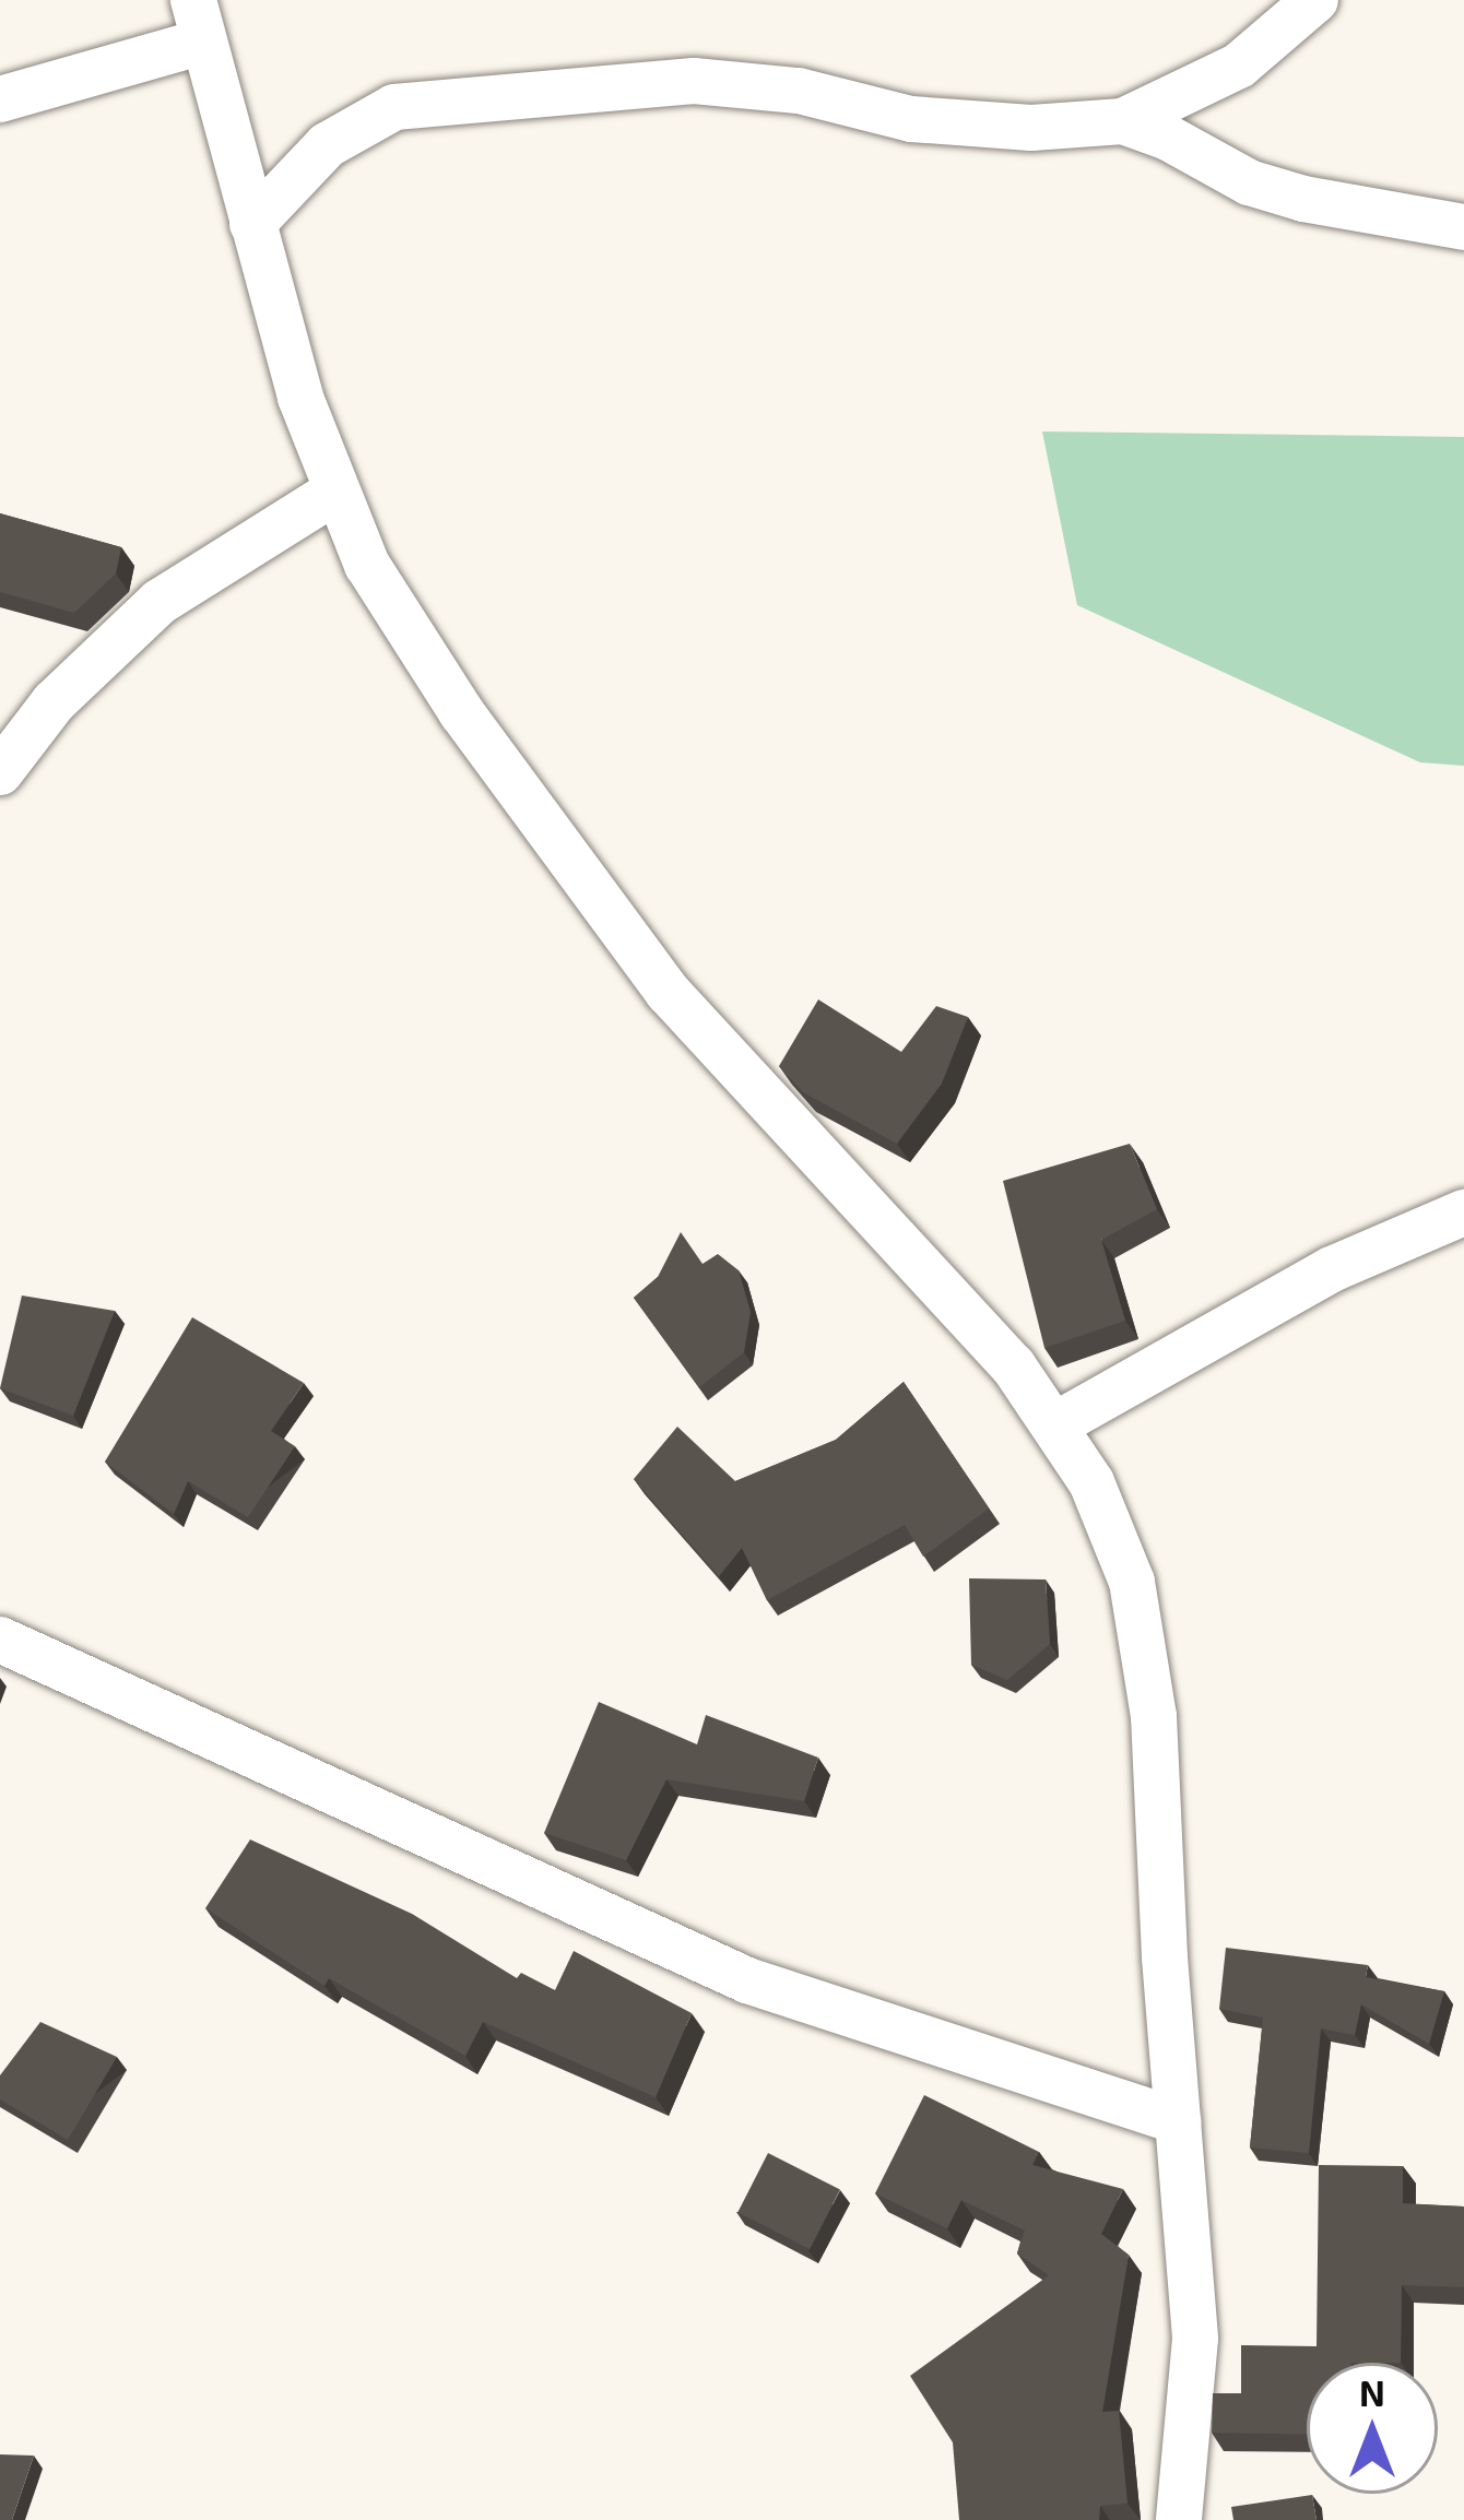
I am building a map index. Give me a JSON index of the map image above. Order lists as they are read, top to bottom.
{
  "north": "top"
}
